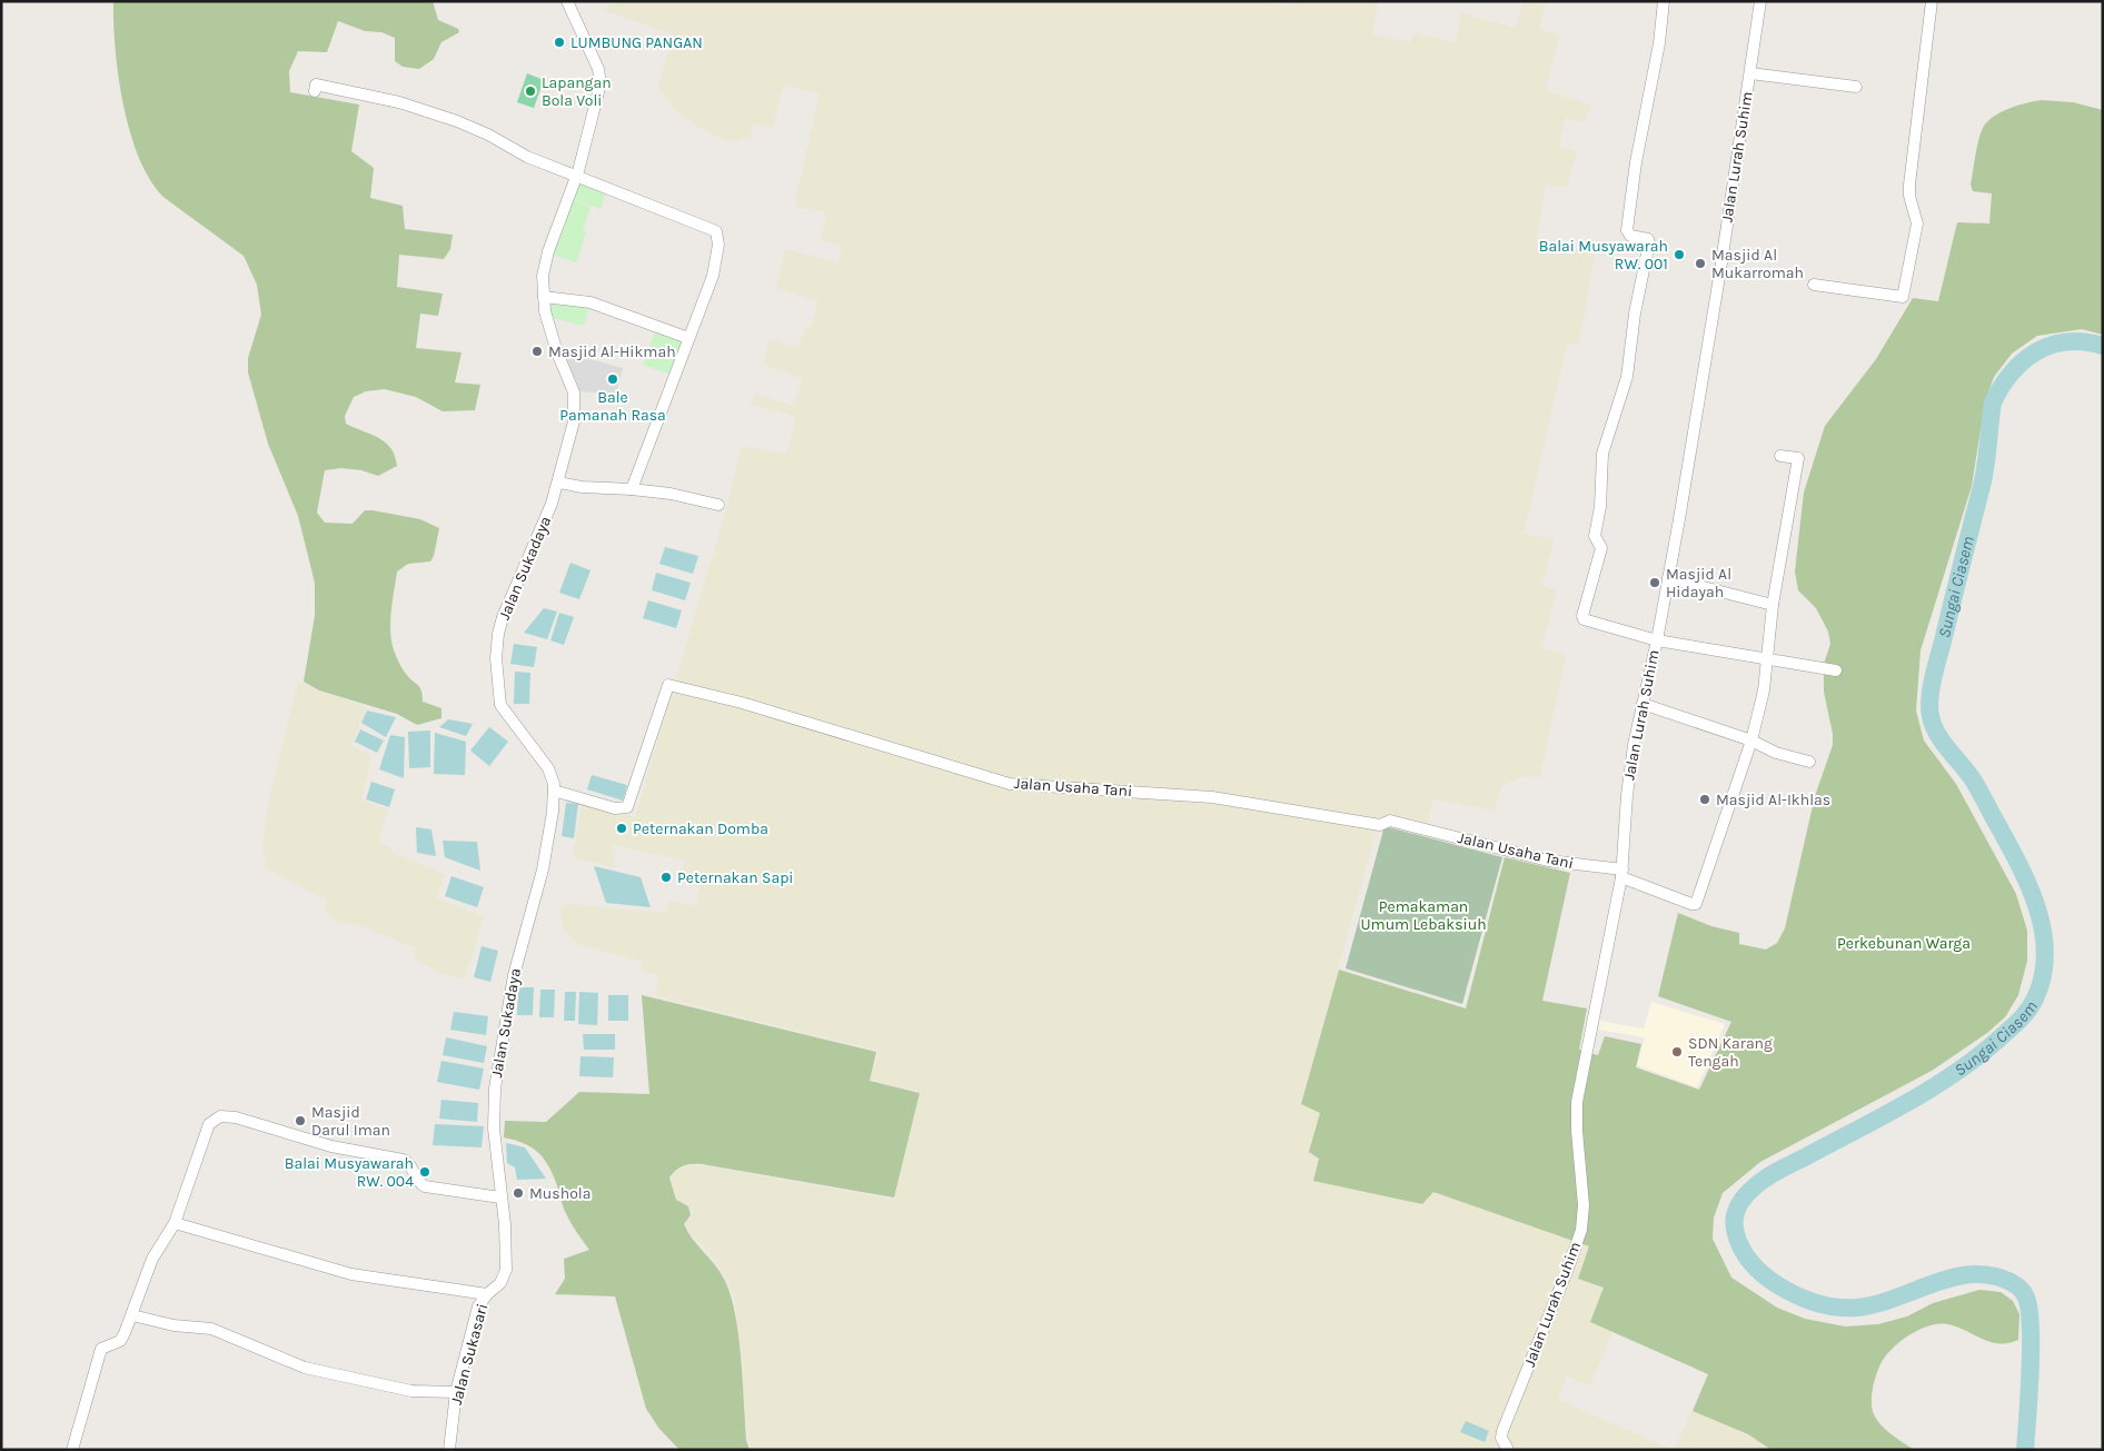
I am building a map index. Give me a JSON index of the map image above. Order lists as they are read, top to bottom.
{
  "streets": {
    "street": [
      "Jalan Lurah Suhim",
      "Jalan Sukadaya",
      "Jalan Usaha Tani",
      "Jalan Sukasari"
    ]
  },
  "crossings": [
    ["Jalan Lurah Suhim", "Jalan Usaha Tani"],
    ["Jalan Sukadaya", "Jalan Usaha Tani"],
    ["Jalan Sukadaya", "Jalan Sukasari"]
  ],
  "water": ["Sungai Ciasem"],
  "parks": ["Pemakaman Umum Lebaksiuh", "Perkebunan Warga"],
  "places": [
    "LUMBUNG PANGAN",
    "Lapangan Bola Voli",
    "Balai Musyawarah RW. 001",
    "Masjid Al Mukarromah",
    "Masjid Al-Hikmah",
    "Bale Pamanah Rasa",
    "Masjid Al Hidayah",
    "Masjid Al-Ikhlas",
    "Peternakan Domba",
    "Peternakan Sapi",
    "SDN Karang Tengah",
    "Masjid Darul Iman",
    "Balai Musyawarah RW. 004",
    "Mushola"
  ]
}
